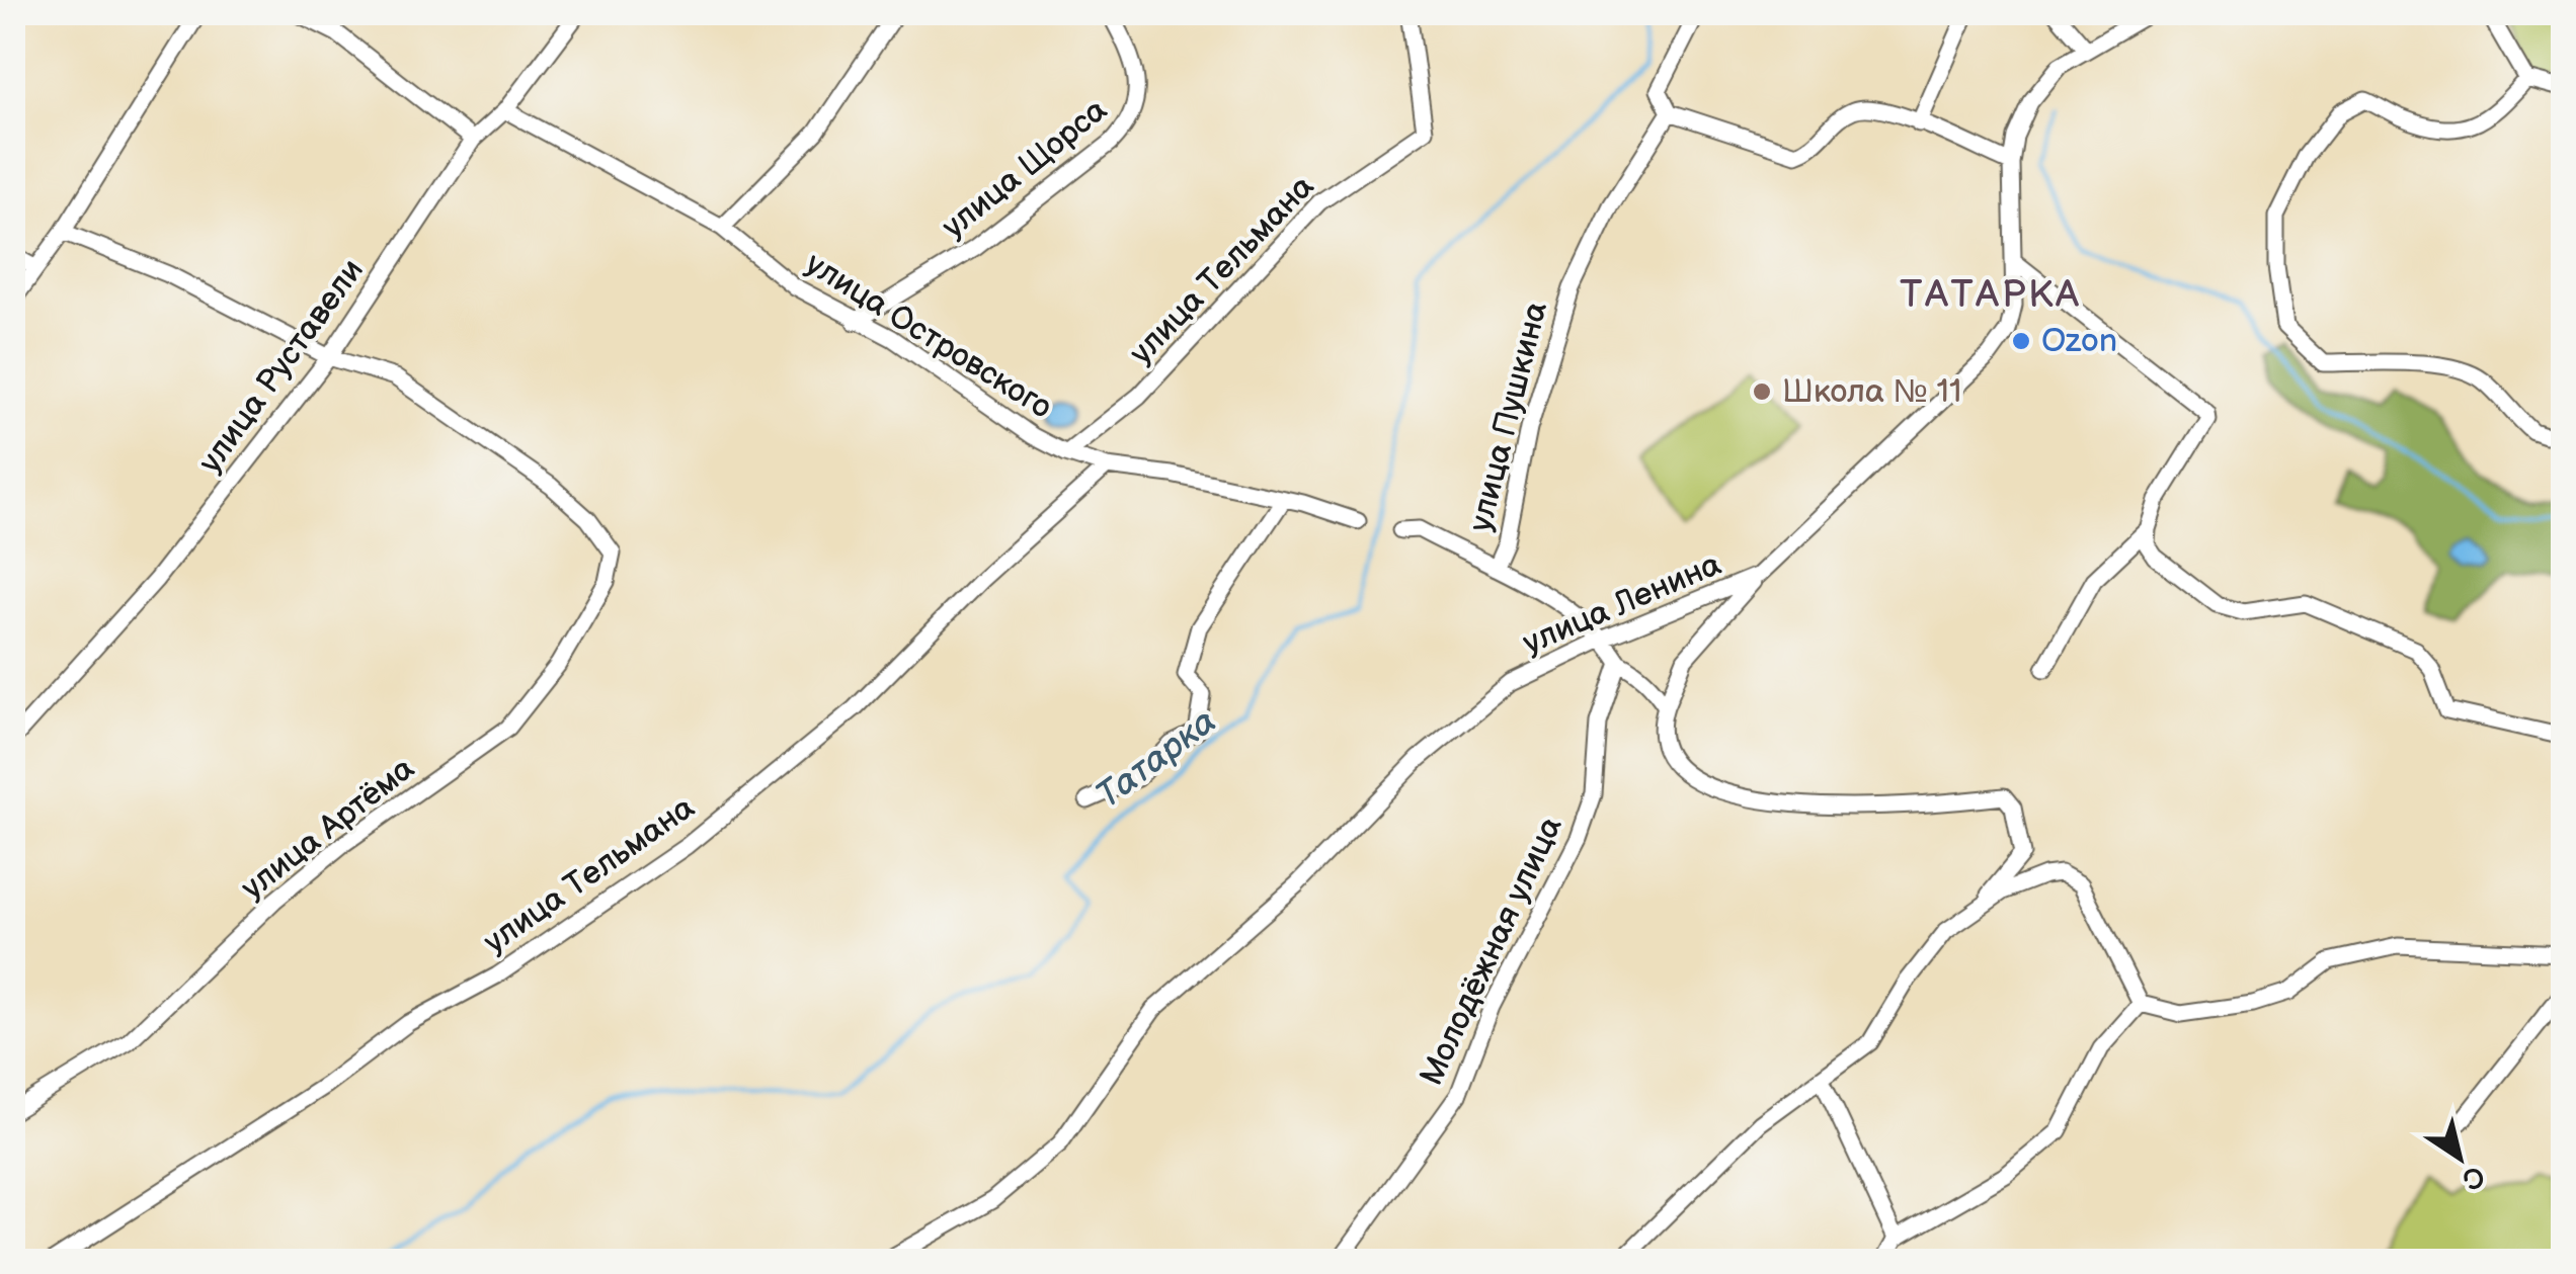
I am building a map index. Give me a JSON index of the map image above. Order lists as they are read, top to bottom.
{
  "streets": {
    "street": [
      "улица Щорса",
      "улица Тельмана",
      "улица Островского",
      "улица Руставели",
      "улица Пушкина",
      "улица Ленина",
      "улица Артёма",
      "Молодёжная улица"
    ]
  },
  "crossings": [
    ["улица Щорса", "улица Островского"],
    ["улица Тельмана", "улица Островского"],
    ["улица Островского", "улица Руставели"],
    ["улица Руставели", "улица Артёма"]
  ],
  "districts": ["ТАТАРКА"],
  "water": ["Татарка"],
  "places": ["Ozon", "Школа № 11"],
  "north": "bottom right"
}
